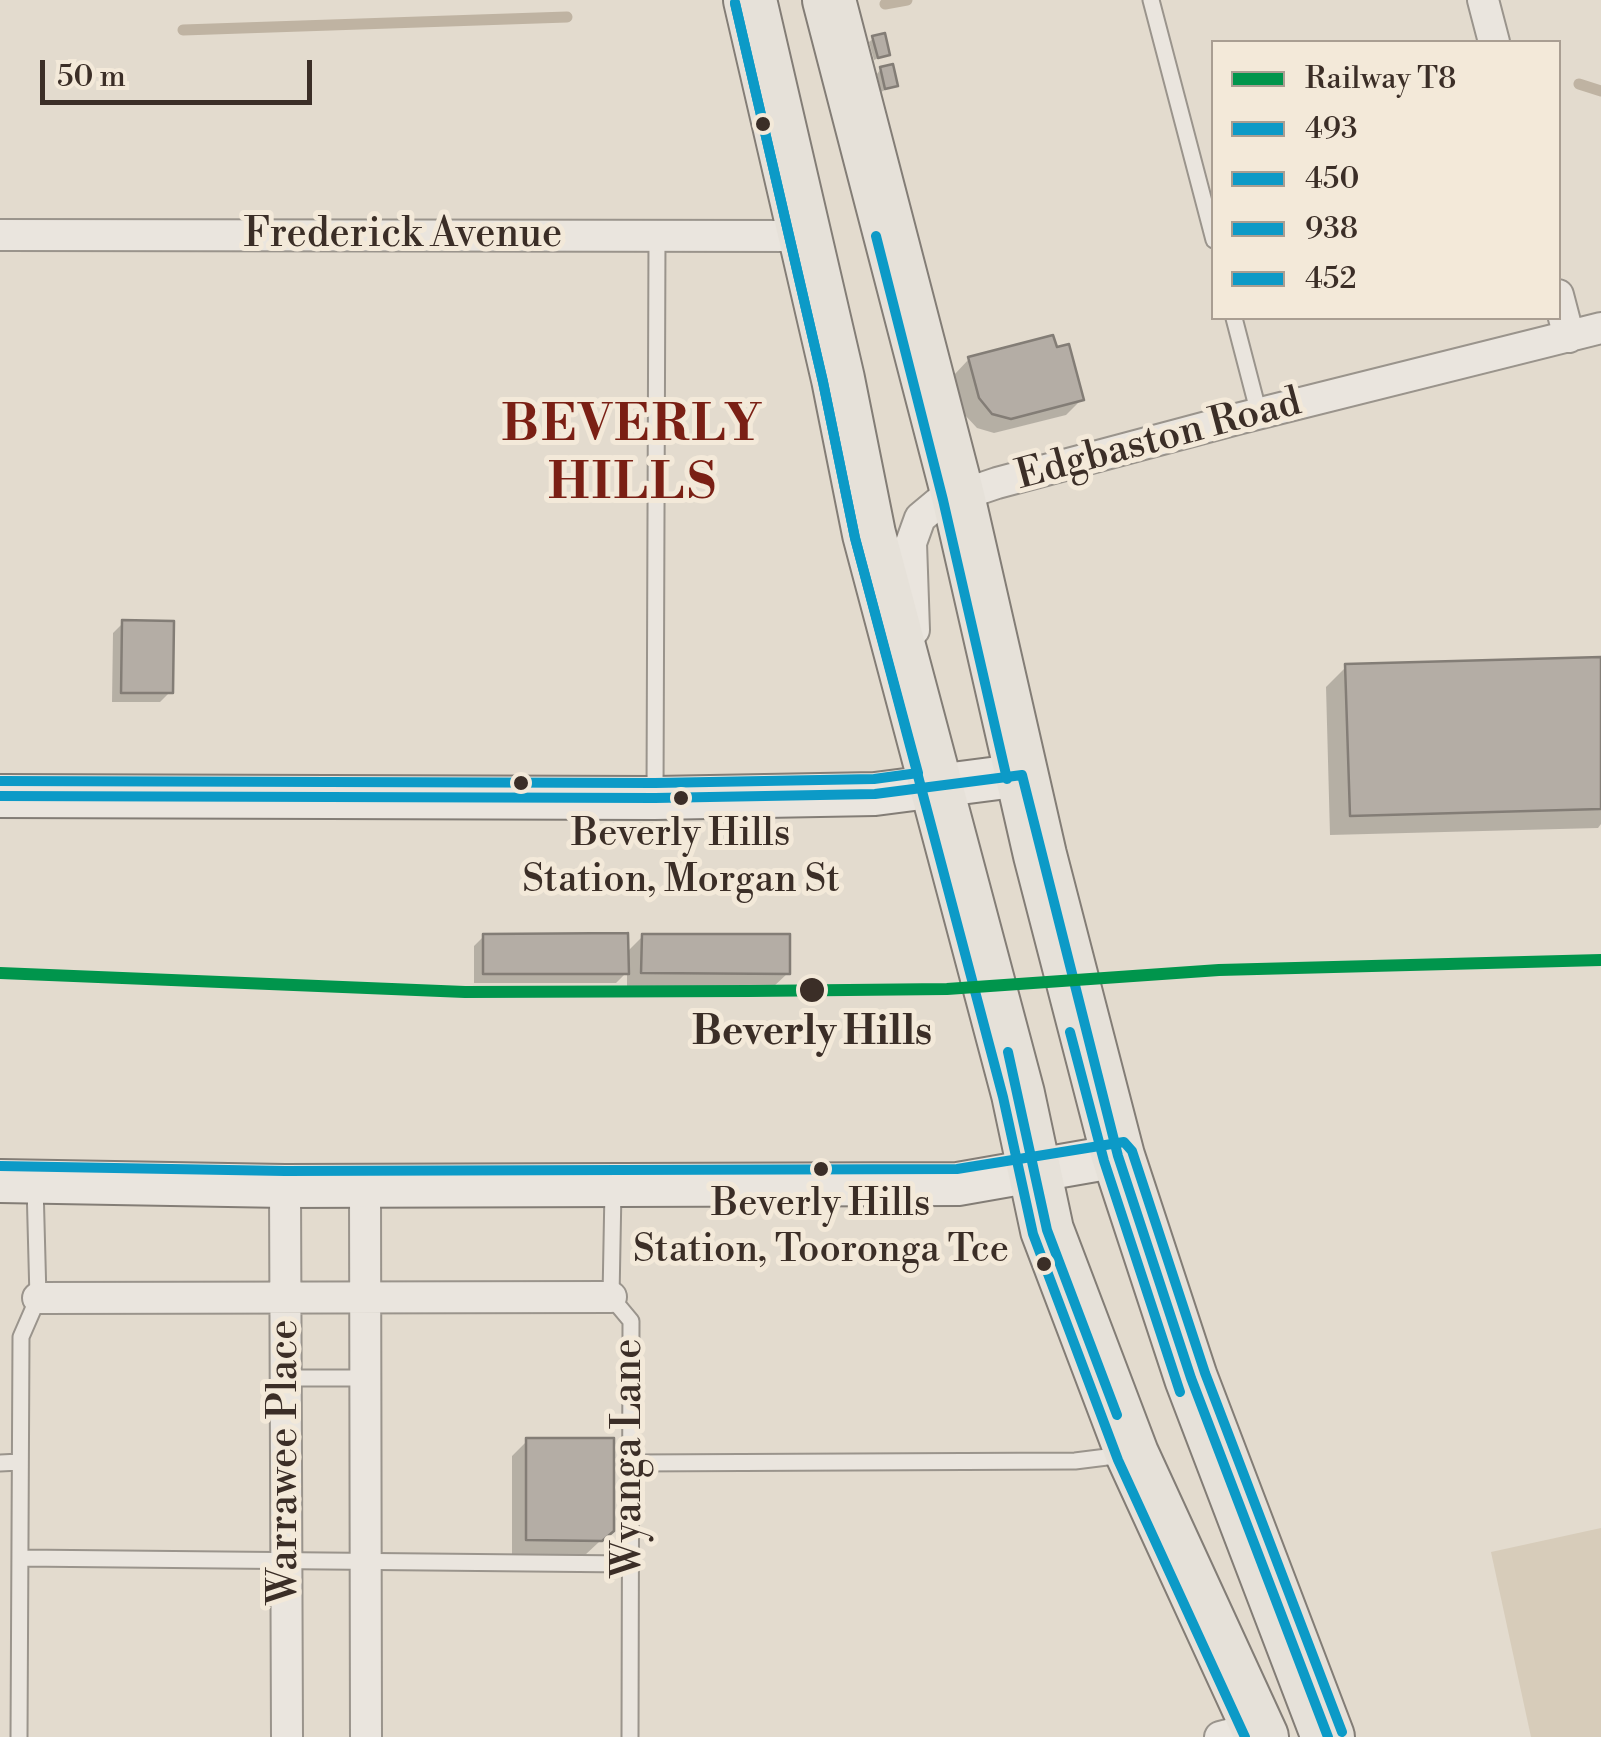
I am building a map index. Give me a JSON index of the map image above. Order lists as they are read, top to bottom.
{
  "streets": {
    "street": ["Frederick Avenue", "Edgbaston Road", "Warrawee Place"],
    "lane": ["Wyanga Lane"]
  },
  "districts": ["BEVERLY HILLS"],
  "places": ["Beverly Hills Station, Morgan St", "Beverly Hills", "Beverly Hills Station, Tooronga Tce"],
  "lines": [
    "transit line 450",
    "transit line 452",
    "transit line 493",
    "rail line T8",
    "transit line 938"
  ],
  "legend": [
    "Railway T8",
    "493",
    "450",
    "938",
    "452"
  ],
  "scale_bar": "50 m"
}
